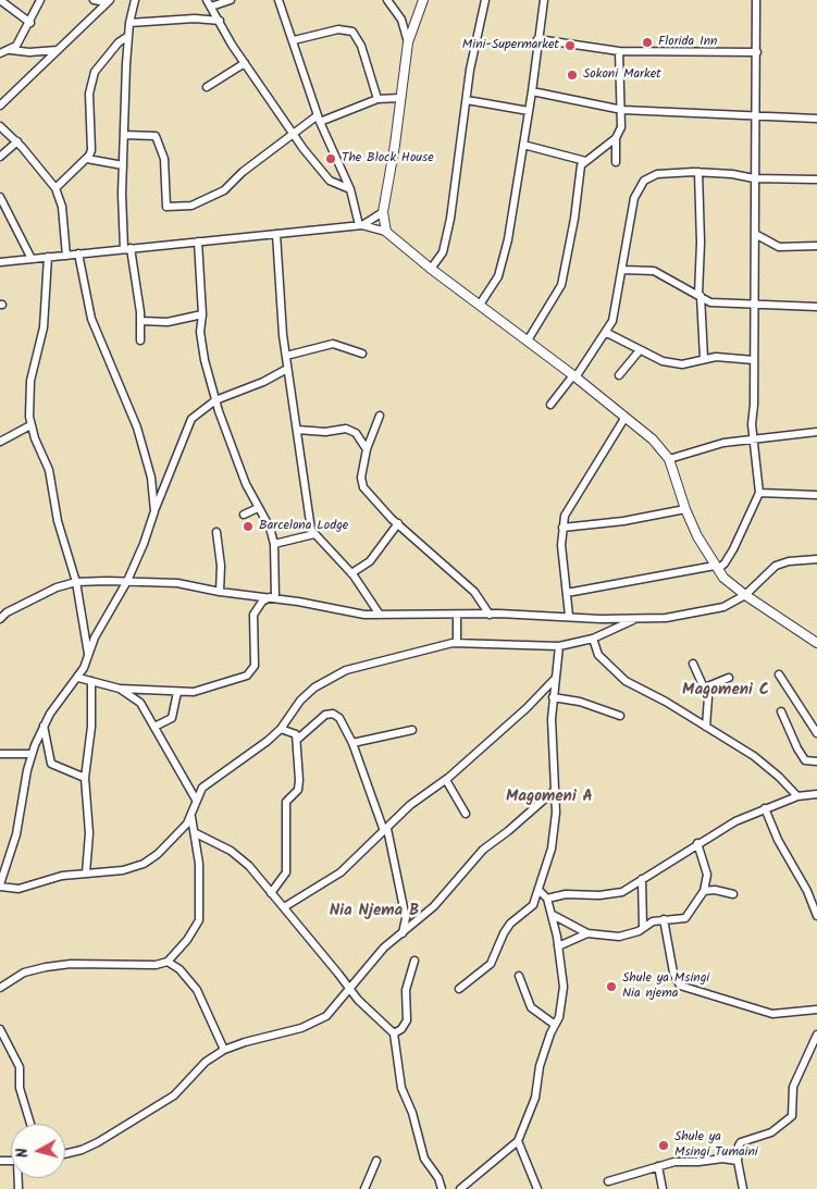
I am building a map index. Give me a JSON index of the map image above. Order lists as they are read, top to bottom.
{
  "districts": ["Magomeni C", "Magomeni A", "Nia Njema B"],
  "places": [
    "Florida Inn",
    "Mini-Supermarket",
    "Sokoni Market",
    "The Block House",
    "Barcelona Lodge",
    "Shule ya Msingi Nia njema",
    "Shule ya Msingi Tumaini"
  ],
  "north": "left"
}
